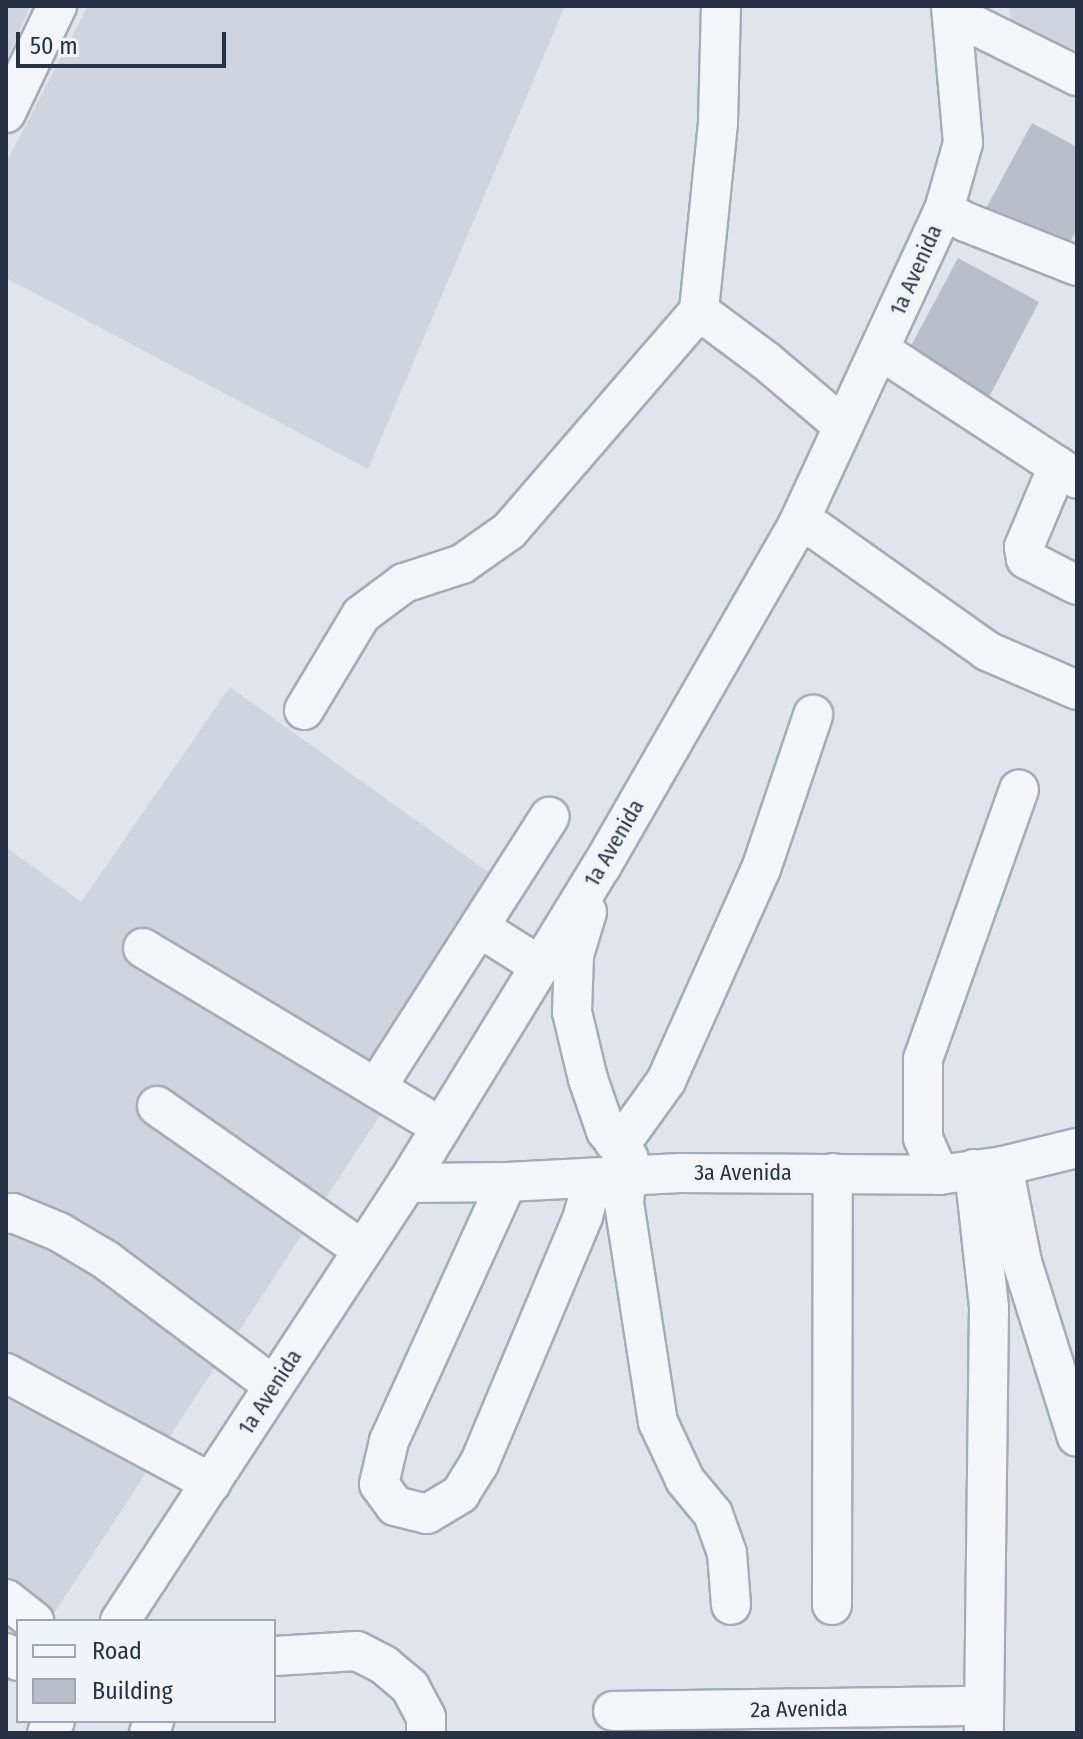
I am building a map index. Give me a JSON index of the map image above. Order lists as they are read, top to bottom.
{
  "streets": {
    "street": ["1a Avenida", "3a Avenida", "2a Avenida"]
  },
  "crossings": [
    ["1a Avenida", "3a Avenida"]
  ],
  "legend": ["Road", "Building"],
  "scale_bar": "50 m"
}
